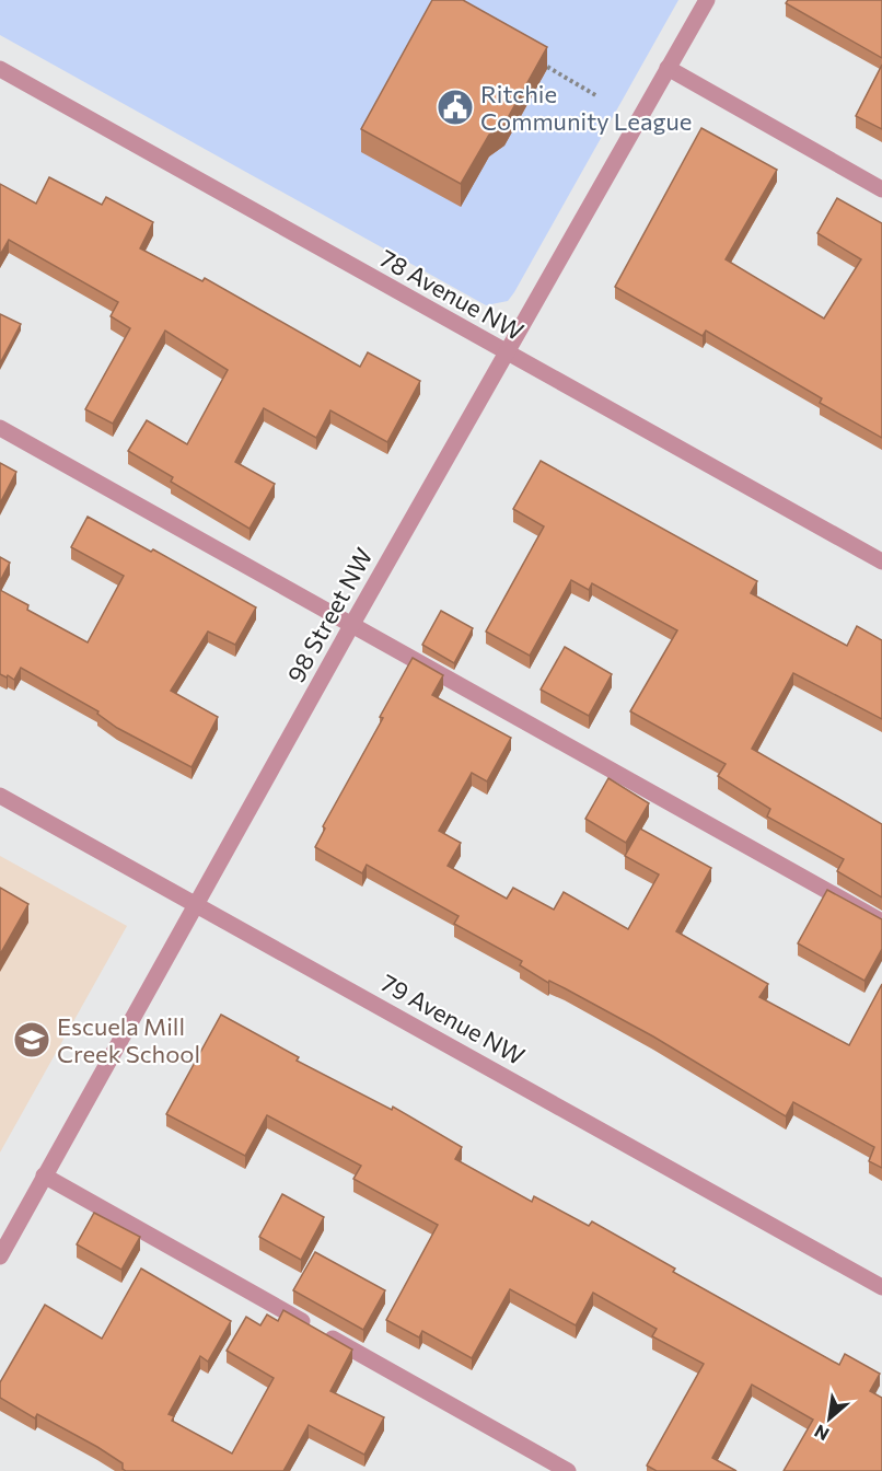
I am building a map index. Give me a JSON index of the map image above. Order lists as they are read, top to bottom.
{
  "streets": {
    "street": ["78 Avenue NW", "98 Street NW", "79 Avenue NW"]
  },
  "crossings": [
    ["78 Avenue NW", "98 Street NW"],
    ["98 Street NW", "79 Avenue NW"]
  ],
  "places": {
    "public building": ["Ritchie Community League"],
    "school or university": ["Escuela Mill Creek School"]
  },
  "north": "bottom left"
}
